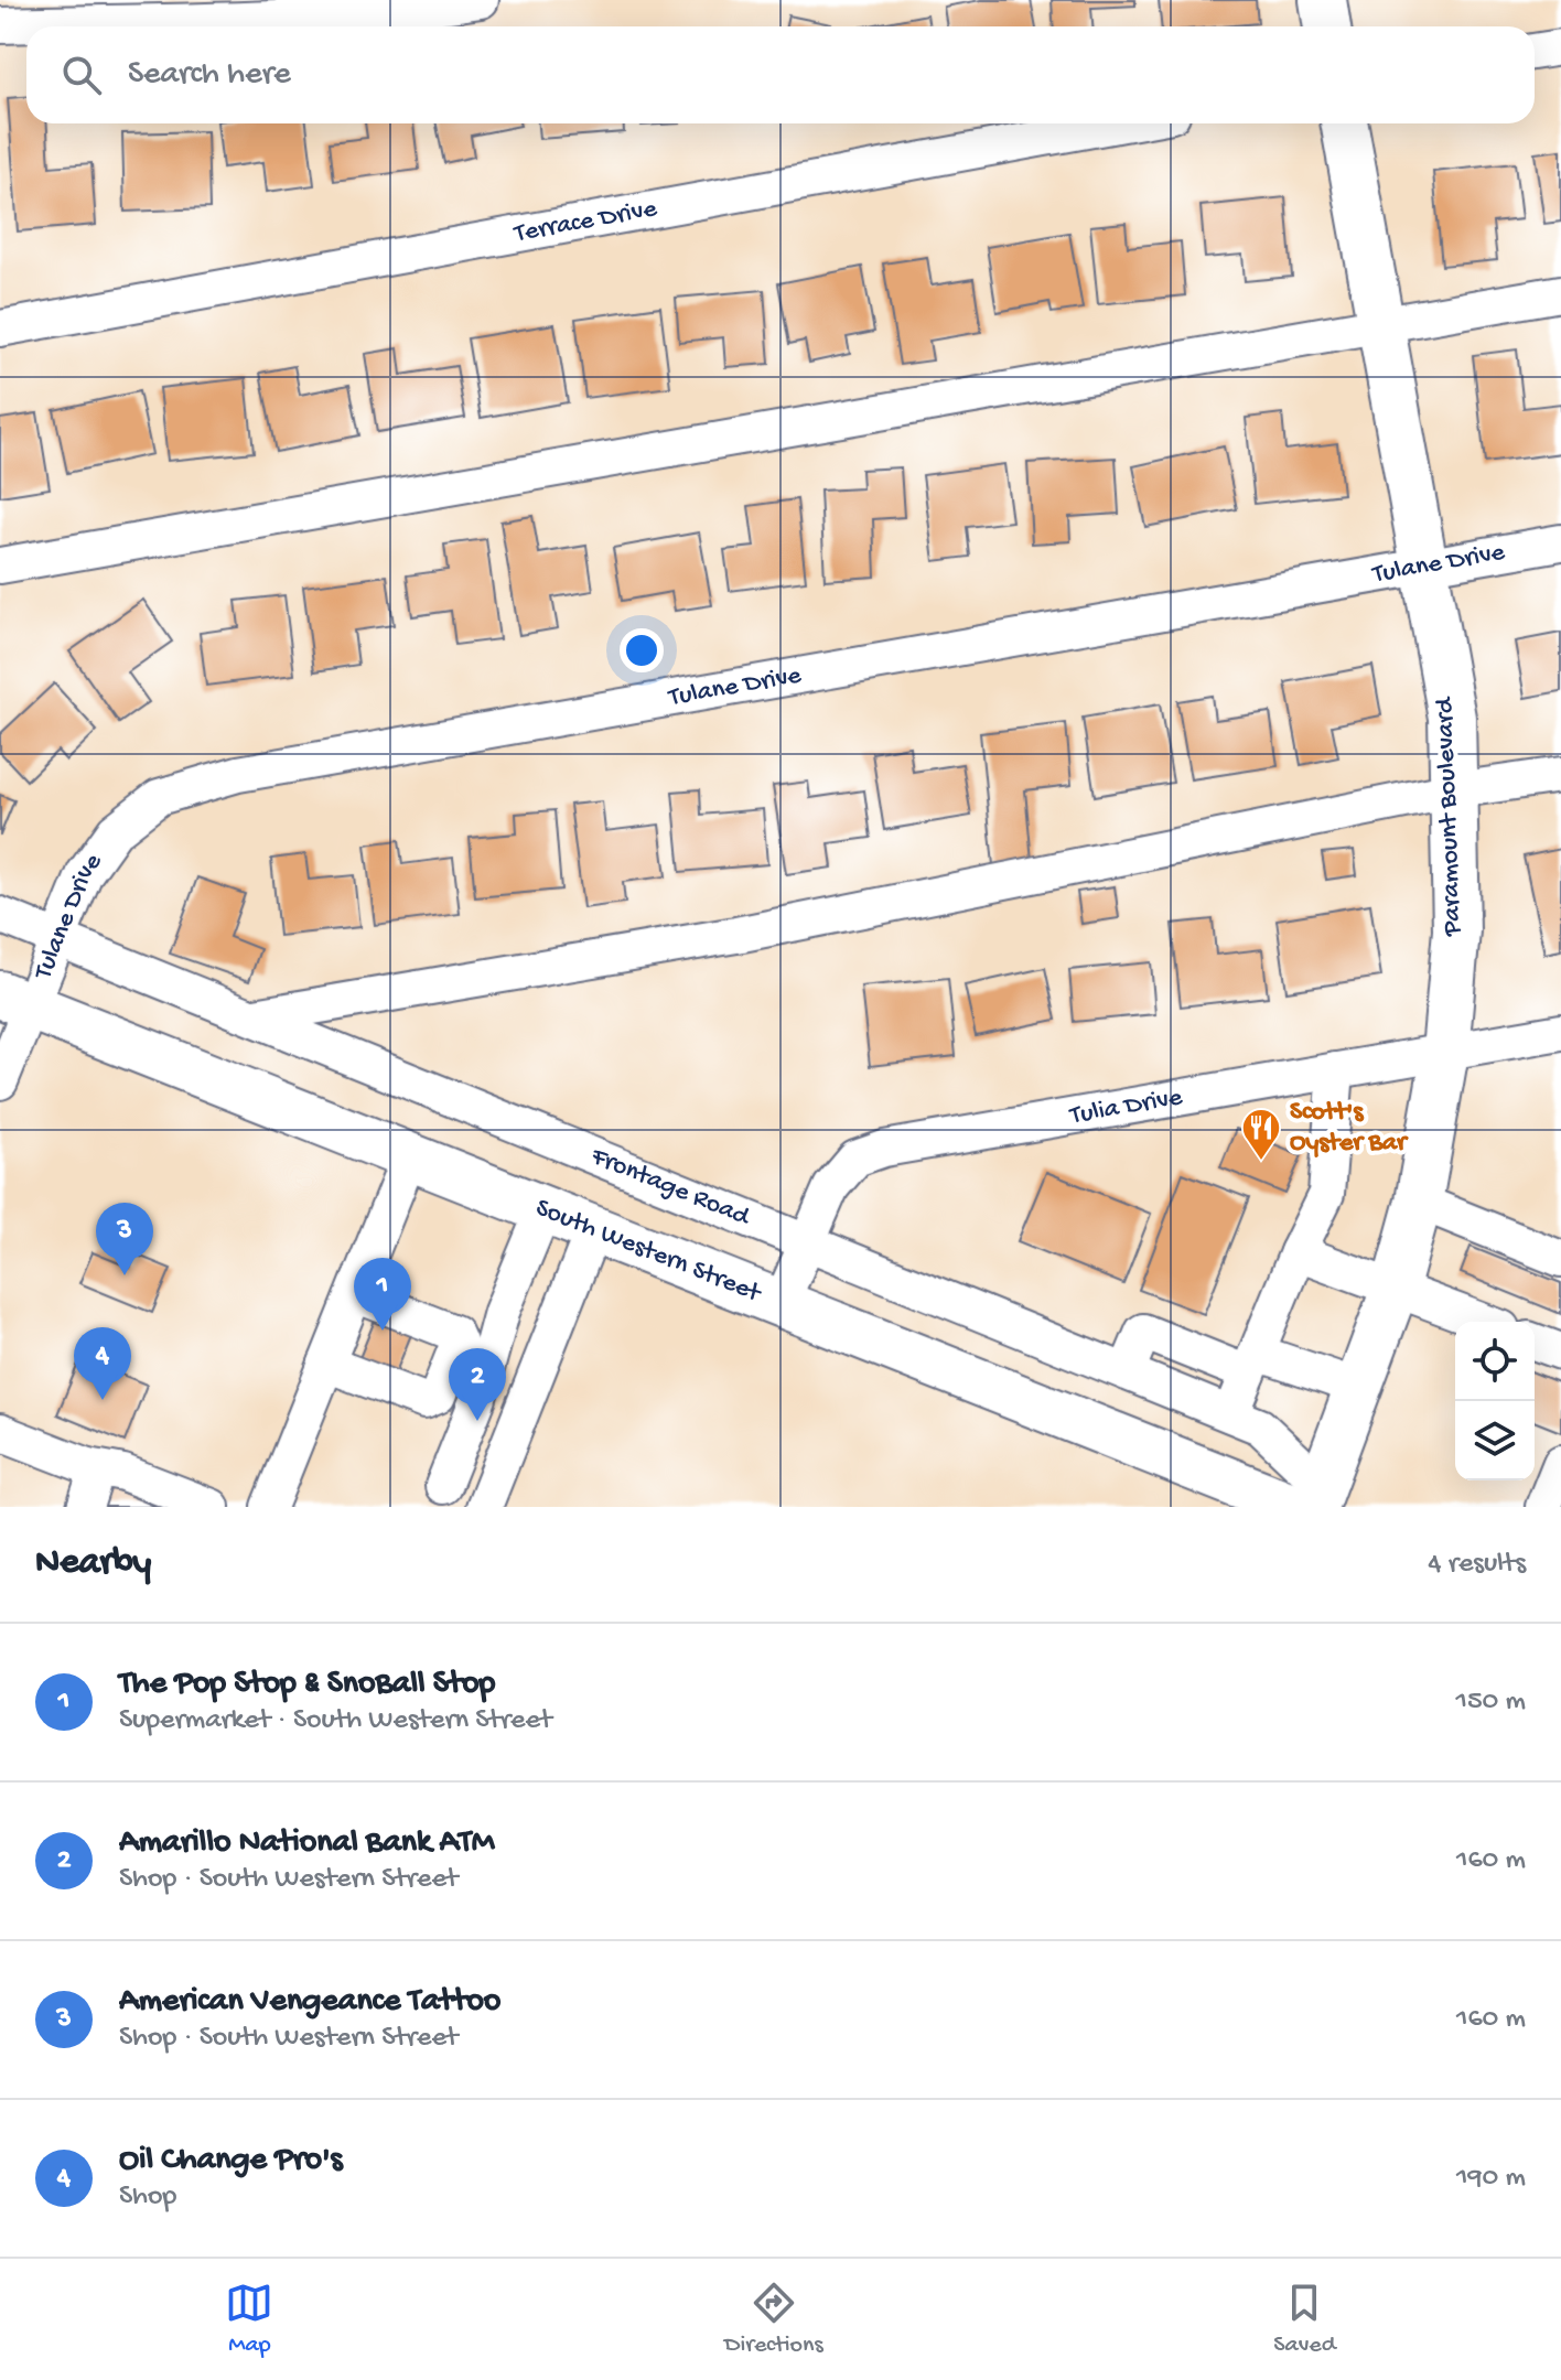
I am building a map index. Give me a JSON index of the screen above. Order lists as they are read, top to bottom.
{
  "streets": {
    "main road": ["Paramount Boulevard", "South Western Street"],
    "street": [
      "Terrace Drive",
      "Tulane Drive",
      "Tulia Drive",
      "Frontage Road"
    ]
  },
  "crossings": [
    ["Tulane Drive", "Paramount Boulevard"],
    ["Tulane Drive", "Frontage Road"],
    ["Tulane Drive", "South Western Street"],
    ["Paramount Boulevard", "Tulia Drive"],
    ["Paramount Boulevard", "Frontage Road"],
    ["Paramount Boulevard", "South Western Street"],
    ["Tulia Drive", "Frontage Road"],
    ["Tulia Drive", "South Western Street"],
    ["Frontage Road", "South Western Street"]
  ],
  "places": {
    "restaurant": ["Scott's Oyster Bar"]
  },
  "page": {
    "search": "Search here",
    "pins": [
      "3",
      "1",
      "4",
      "2"
    ],
    "heading": ["Nearby", "4 results"],
    "list": [
      {
        "mark": "1",
        "name": "The Pop Stop & SnoBall Stop",
        "note": "Supermarket · South Western Street",
        "value": "150 m"
      },
      {
        "mark": "2",
        "name": "Amarillo National Bank ATM",
        "note": "Shop · South Western Street",
        "value": "160 m"
      },
      {
        "mark": "3",
        "name": "American Vengeance Tattoo",
        "note": "Shop · South Western Street",
        "value": "160 m"
      },
      {
        "mark": "4",
        "name": "Oil Change Pro's",
        "note": "Shop",
        "value": "190 m"
      }
    ],
    "nav": ["Map", "Directions", "Saved"]
  }
}
